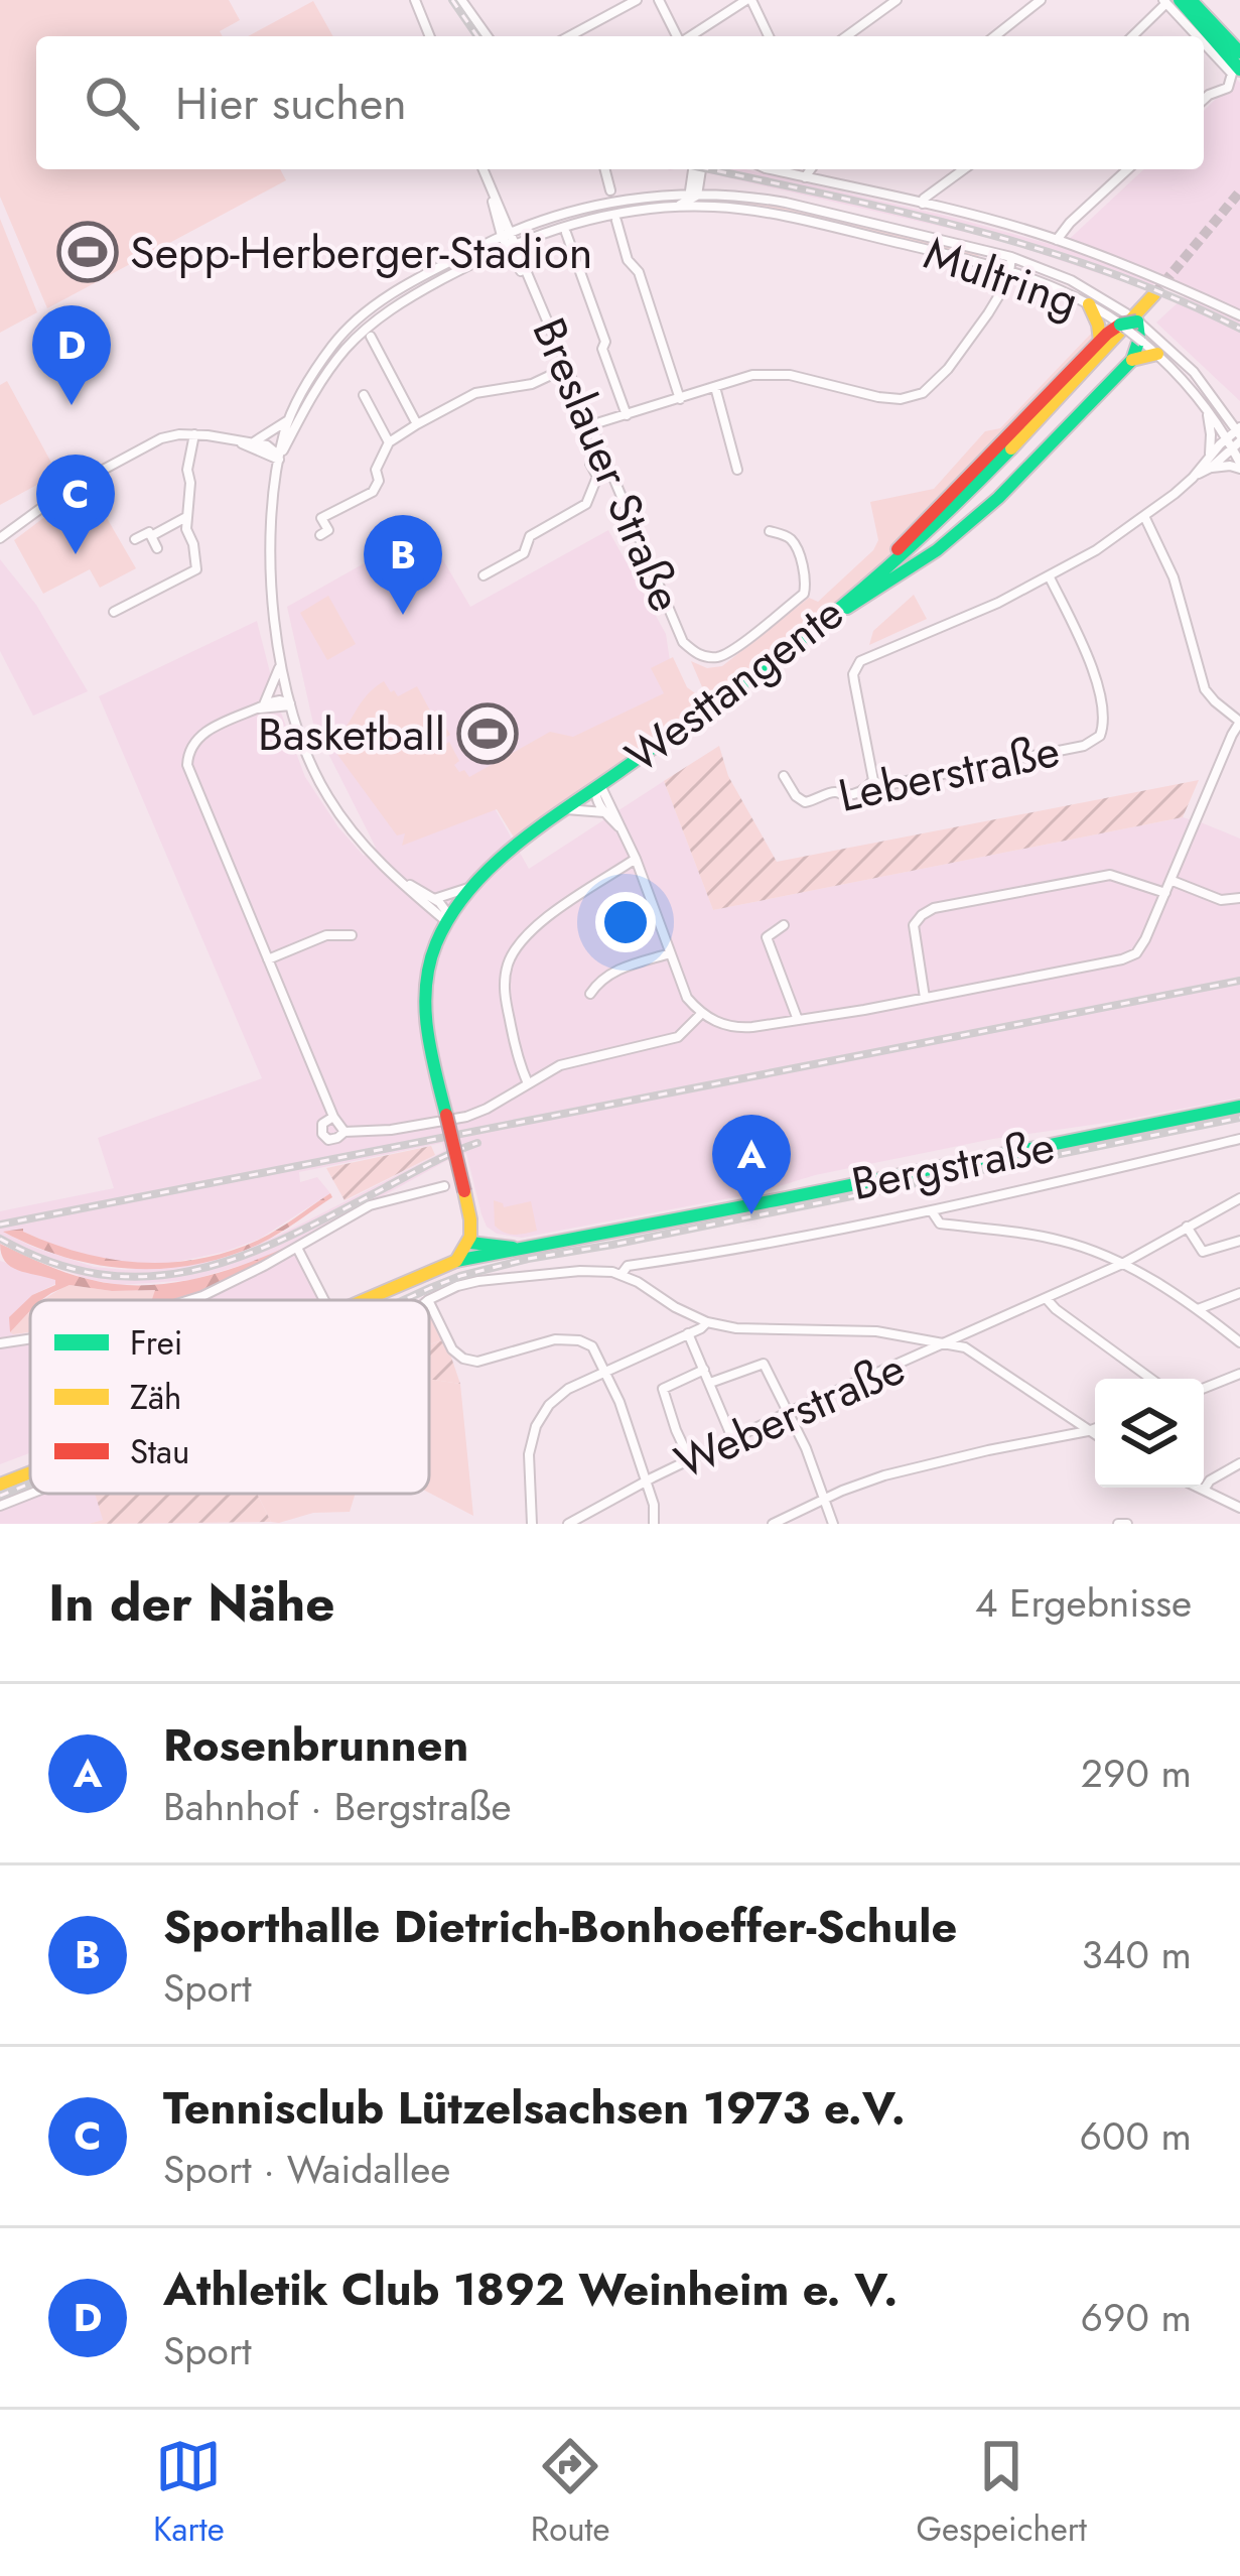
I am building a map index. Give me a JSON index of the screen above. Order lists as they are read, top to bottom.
{
  "streets": {
    "main road": ["Westtangente", "Bergstraße"],
    "street": [
      "Multring",
      "Breslauer Straße",
      "Leberstraße",
      "Weberstraße"
    ]
  },
  "crossings": [
    ["Multring", "Breslauer Straße"],
    ["Multring", "Westtangente"]
  ],
  "places": {
    "sports": ["Sepp-Herberger-Stadion", "Basketball"]
  },
  "legend": ["Frei", "Zäh", "Stau"],
  "page": {
    "search": "Hier suchen",
    "pins": [
      "D",
      "C",
      "B",
      "A"
    ],
    "heading": ["In der Nähe", "4 Ergebnisse"],
    "list": [
      {
        "mark": "A",
        "name": "Rosenbrunnen",
        "note": "Bahnhof · Bergstraße",
        "value": "290 m"
      },
      {
        "mark": "B",
        "name": "Sporthalle Dietrich-Bonhoeffer-Schule",
        "note": "Sport",
        "value": "340 m"
      },
      {
        "mark": "C",
        "name": "Tennisclub Lützelsachsen 1973 e.V.",
        "note": "Sport · Waidallee",
        "value": "600 m"
      },
      {
        "mark": "D",
        "name": "Athletik Club 1892 Weinheim e. V.",
        "note": "Sport",
        "value": "690 m"
      }
    ],
    "nav": ["Karte", "Route", "Gespeichert"]
  }
}
